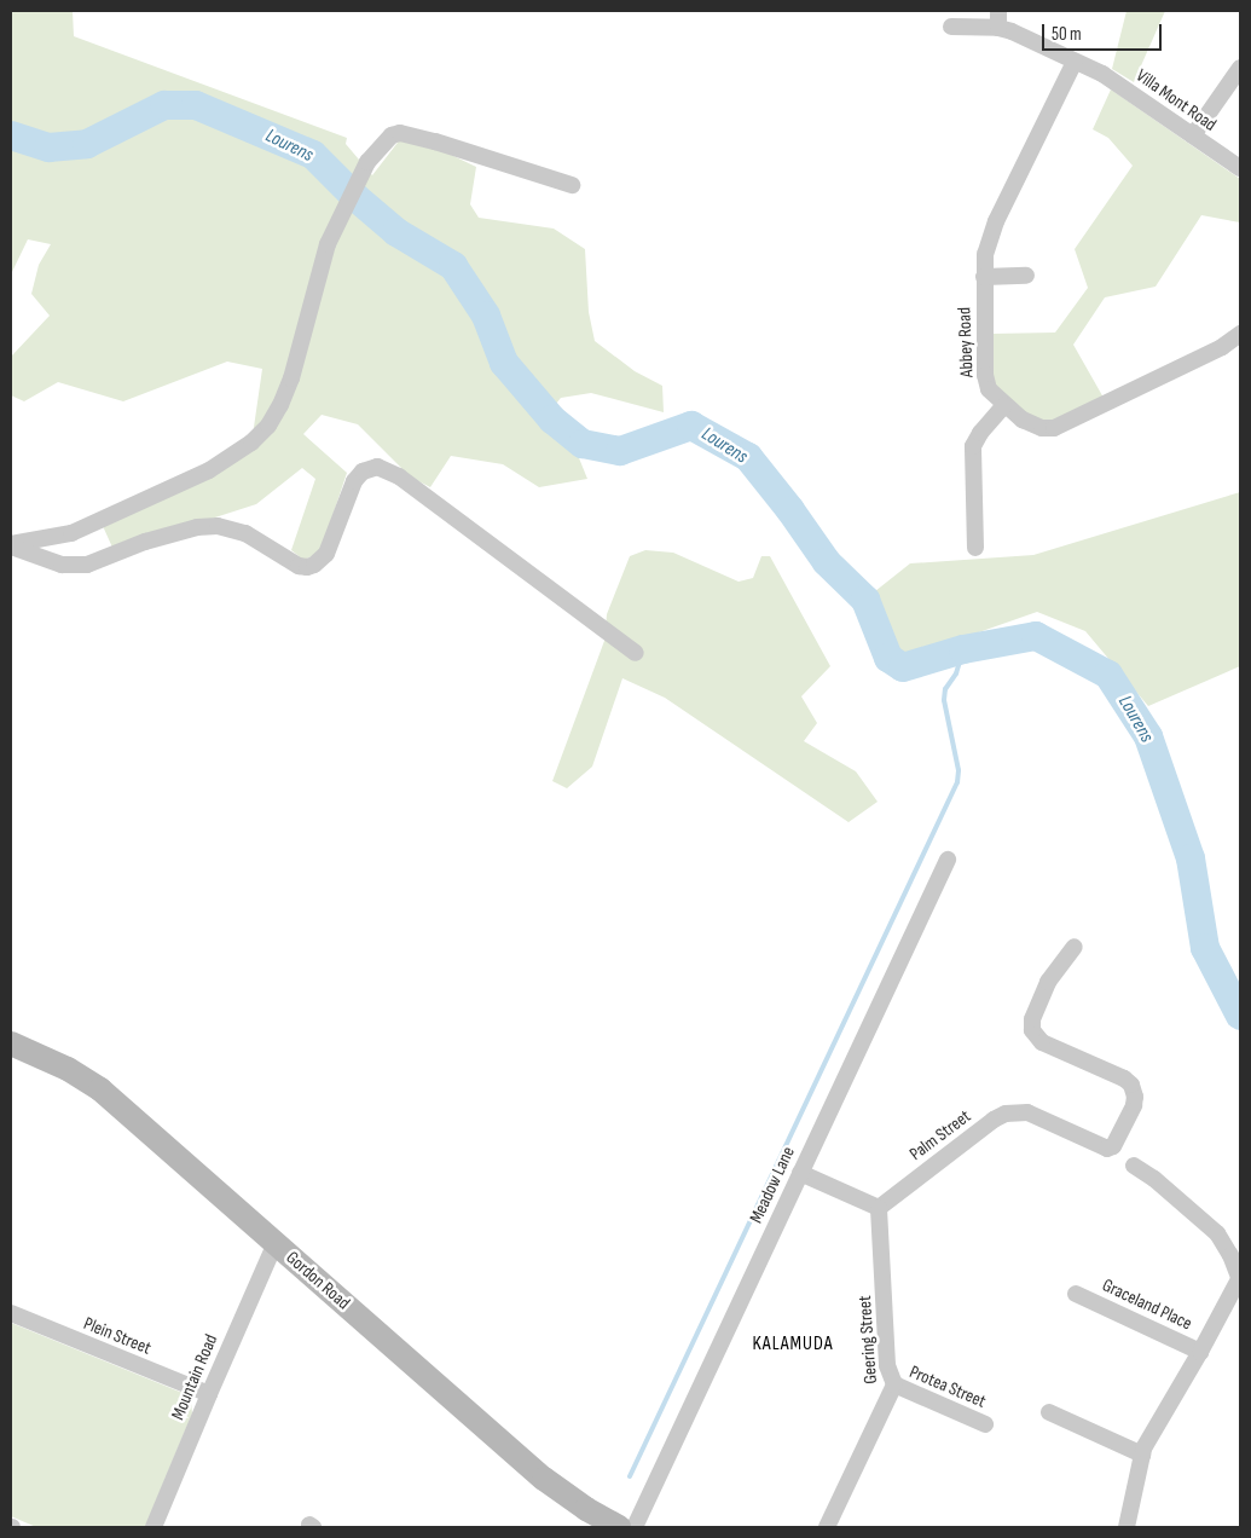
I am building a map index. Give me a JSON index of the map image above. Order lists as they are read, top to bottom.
{
  "streets": {
    "street": [
      "Villa Mont Road",
      "Abbey Road",
      "Palm Street",
      "Meadow Lane",
      "Gordon Road",
      "Graceland Place",
      "Plein Street",
      "Geering Street",
      "Mountain Road",
      "Protea Street"
    ]
  },
  "crossings": [
    ["Villa Mont Road", "Abbey Road"],
    ["Palm Street", "Geering Street"],
    ["Gordon Road", "Mountain Road"],
    ["Plein Street", "Mountain Road"],
    ["Geering Street", "Protea Street"]
  ],
  "districts": ["KALAMUDA"],
  "water": ["Lourens"],
  "scale_bar": "50 m"
}
